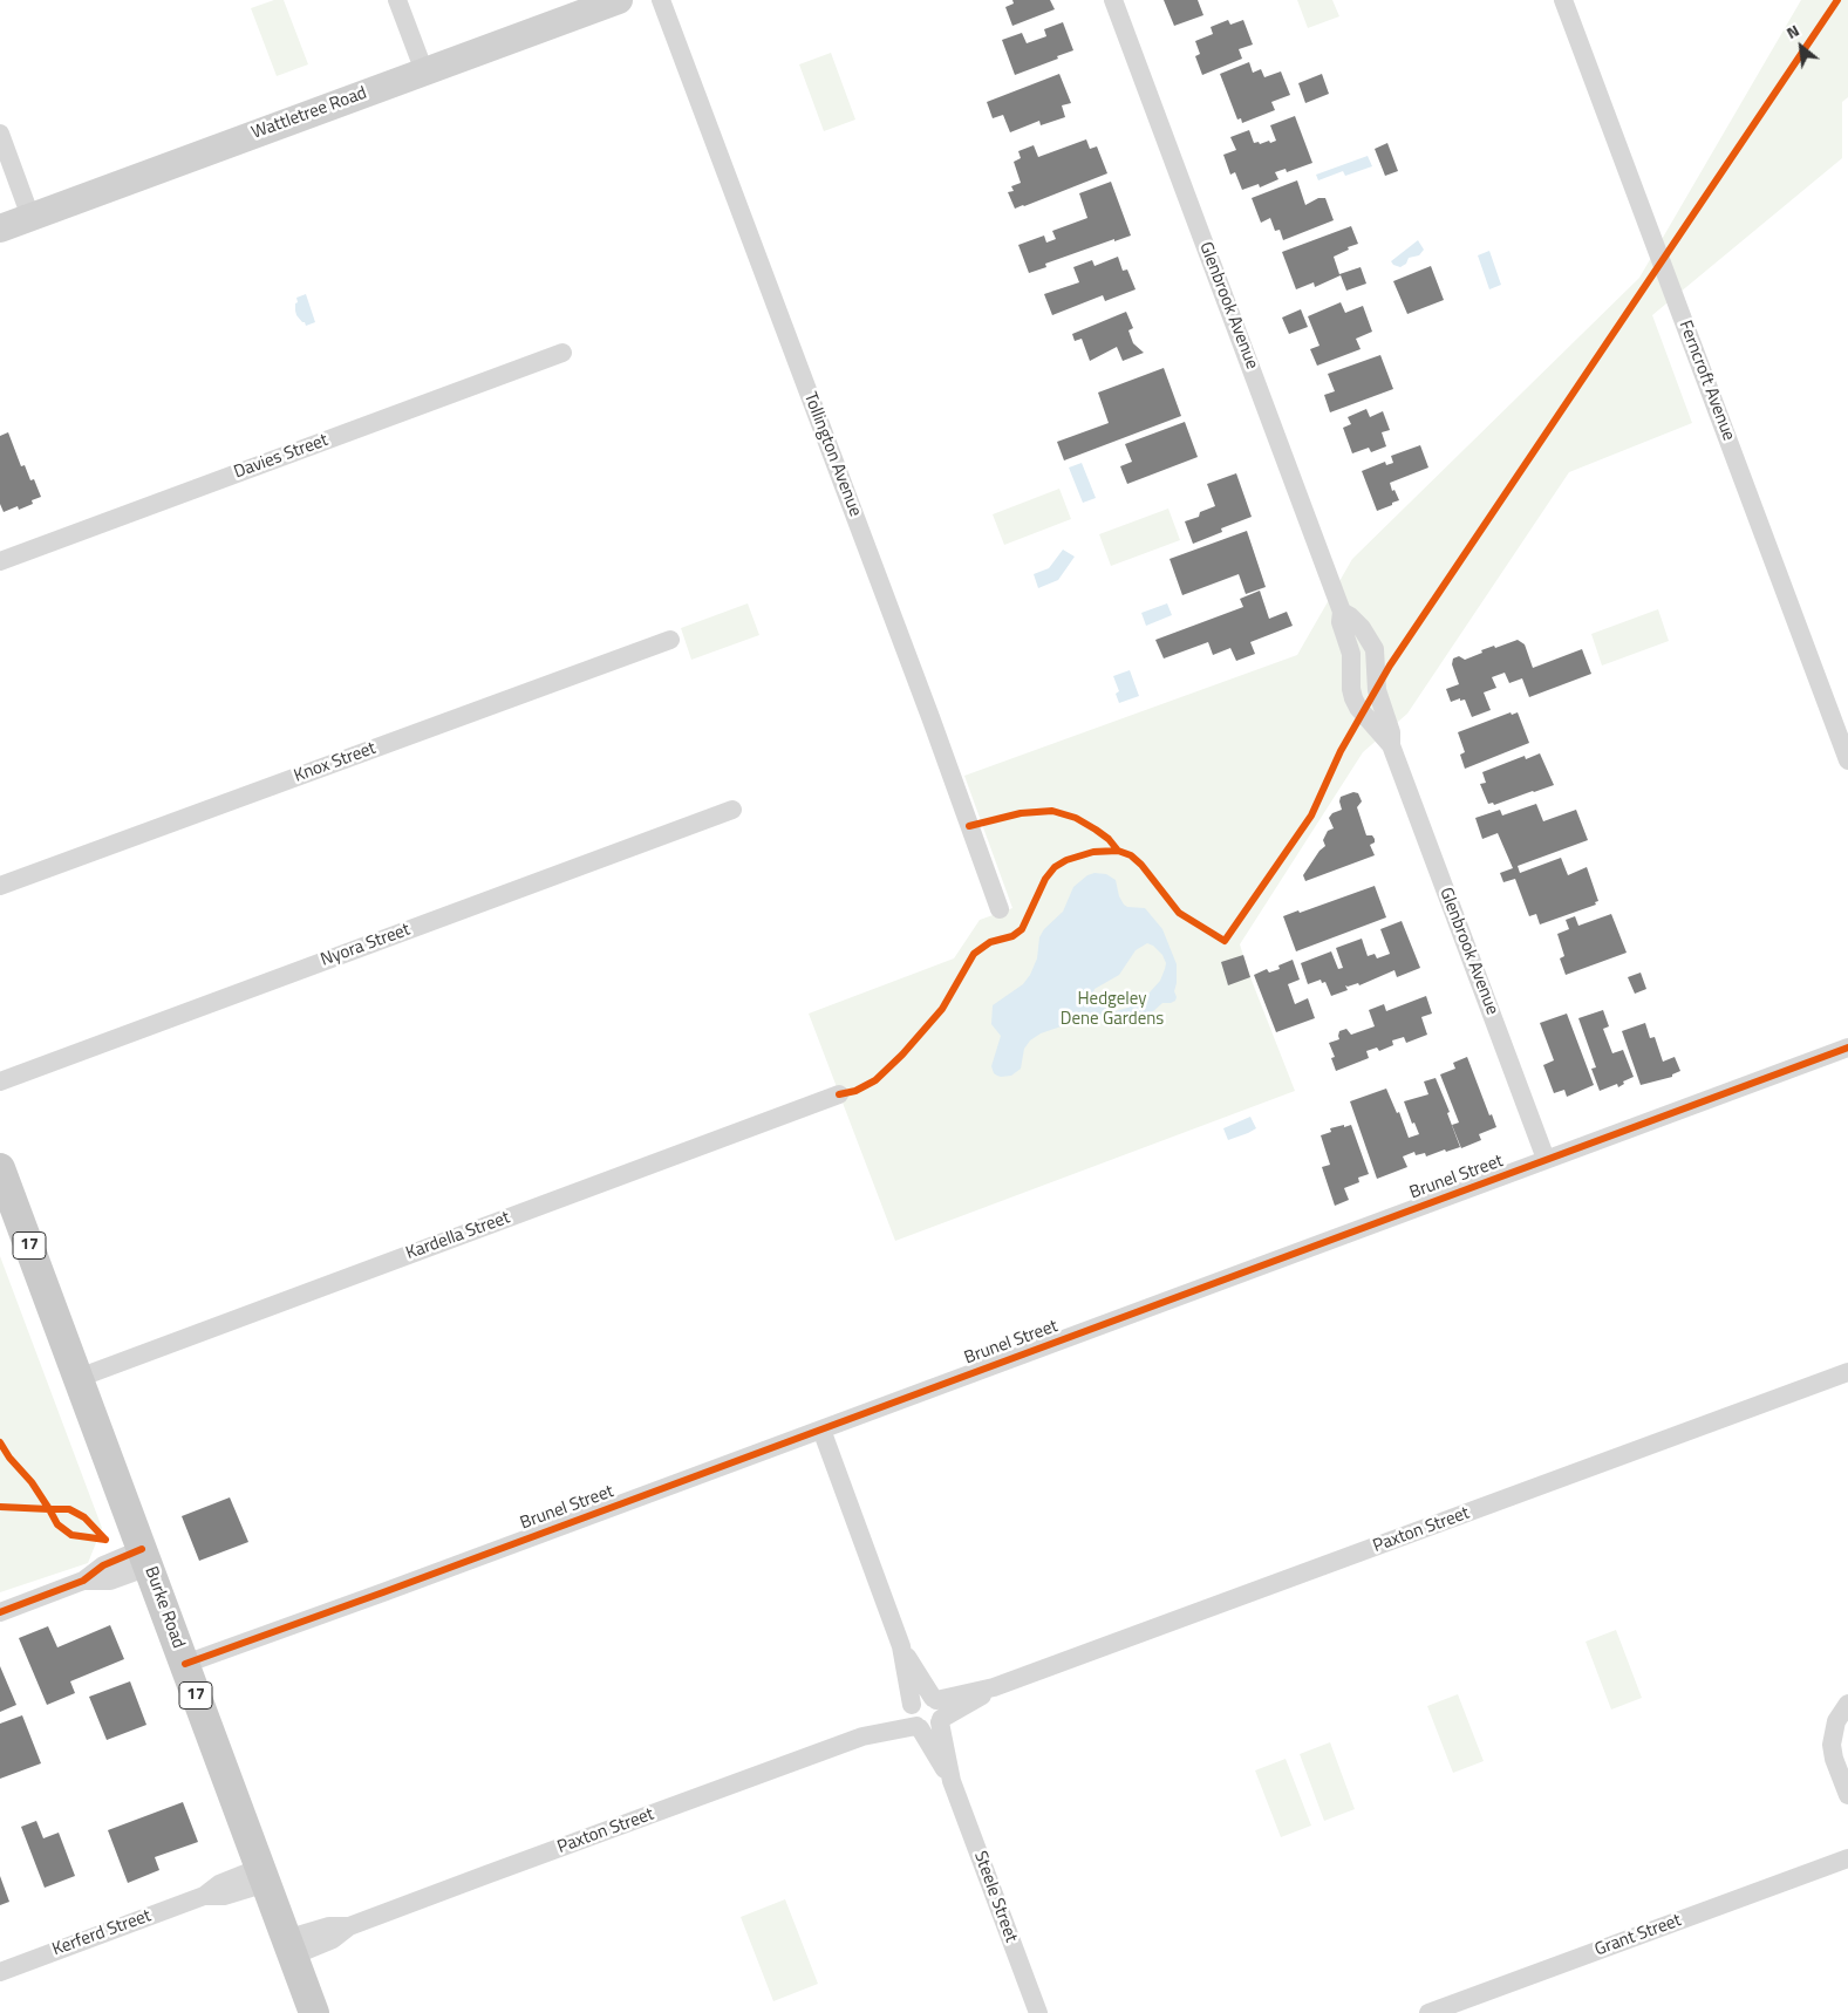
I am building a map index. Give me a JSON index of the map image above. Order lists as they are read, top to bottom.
{
  "streets": {
    "main road": ["Wattletree Road", "17", "Burke Road"],
    "street": [
      "Glenbrook Avenue",
      "Ferncroft Avenue",
      "Tollington Avenue",
      "Davies Street",
      "Knox Street",
      "Nyora Street",
      "Brunel Street",
      "Kardella Street",
      "Paxton Street",
      "Steele Street",
      "Kerferd Street",
      "Grant Street"
    ]
  },
  "crossings": [
    ["Glenbrook Avenue", "Brunel Street"],
    ["Brunel Street", "Burke Road"],
    ["Brunel Street", "Steele Street"],
    ["Kardella Street", "Burke Road"],
    ["Paxton Street", "Burke Road"],
    ["Paxton Street", "Steele Street"],
    ["Burke Road", "Kerferd Street"]
  ],
  "parks": ["Hedgeley Dene Gardens"],
  "north": "top left"
}
